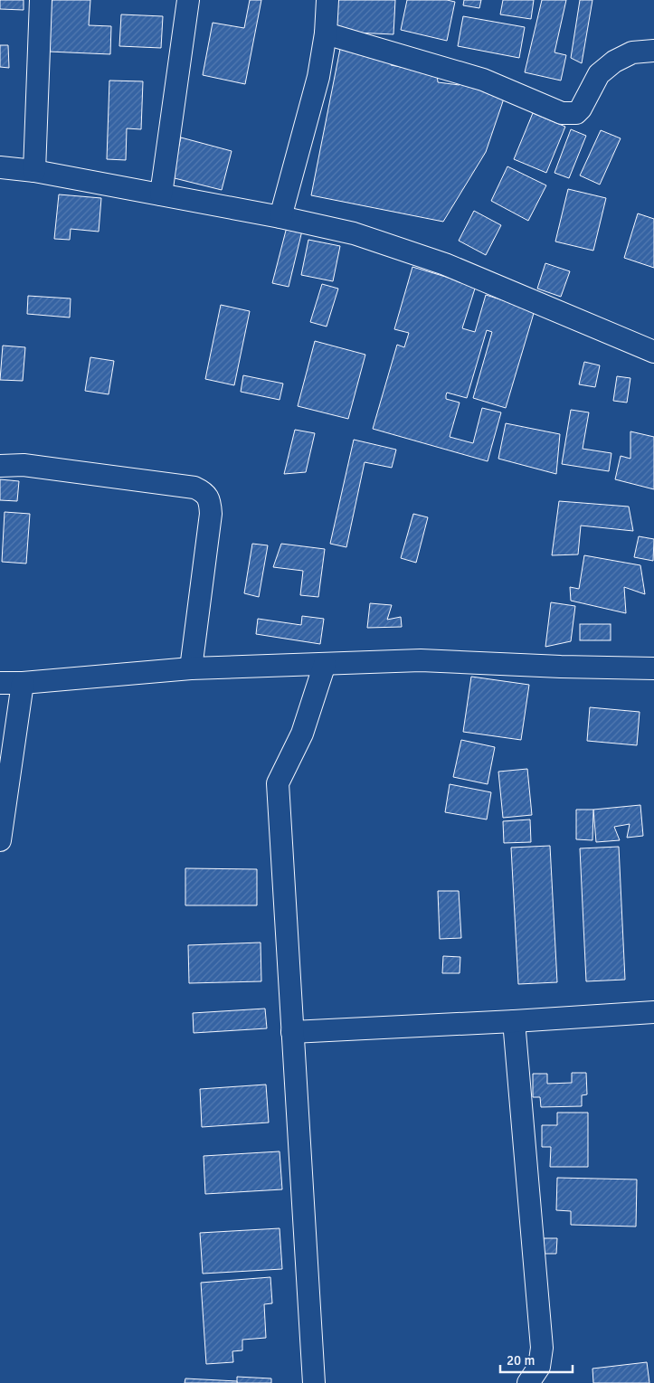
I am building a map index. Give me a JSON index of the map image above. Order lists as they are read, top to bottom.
{
  "scale_bar": "20 m"
}
